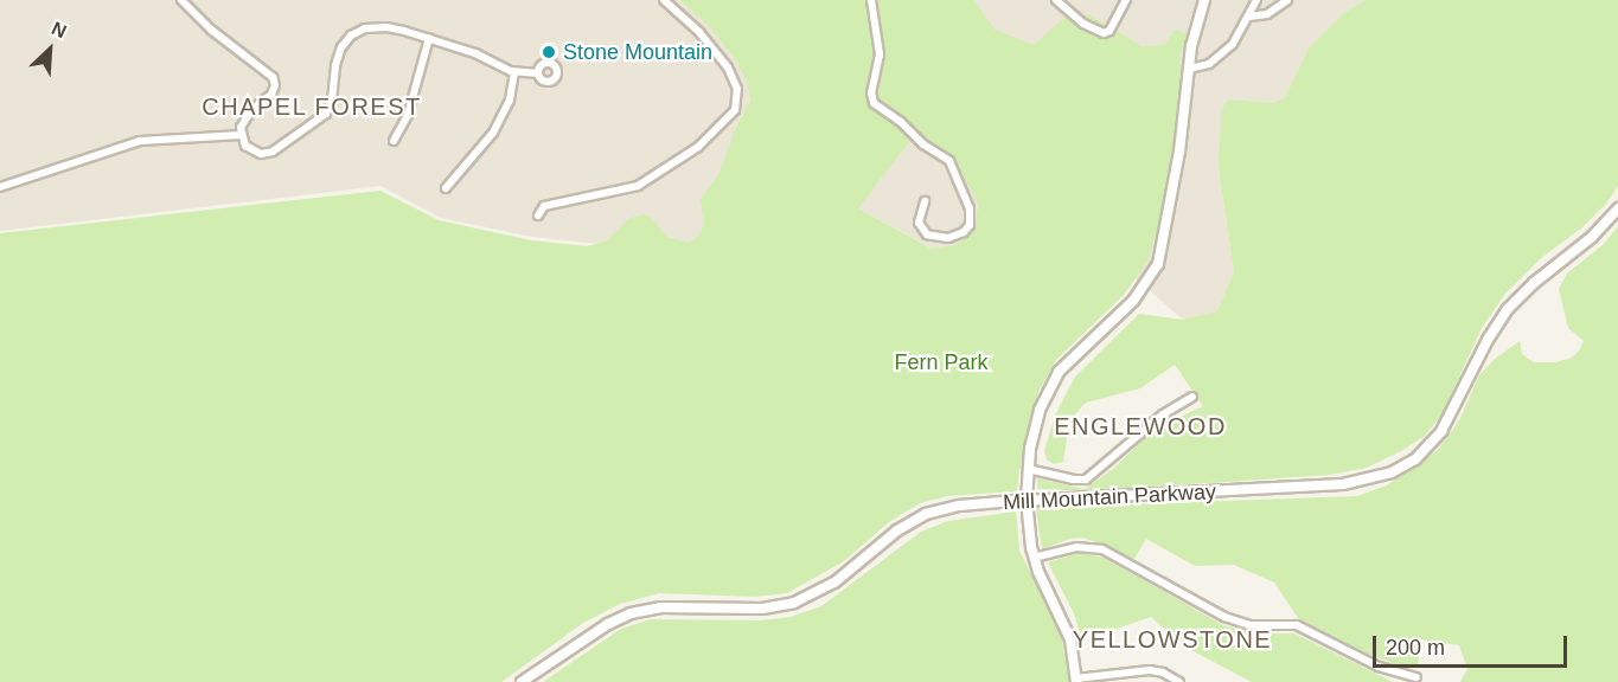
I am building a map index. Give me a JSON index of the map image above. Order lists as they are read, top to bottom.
{
  "streets": {
    "street": ["Mill Mountain Parkway"]
  },
  "districts": ["CHAPEL FOREST", "ENGLEWOOD", "YELLOWSTONE"],
  "parks": ["Fern Park"],
  "places": ["Stone Mountain"],
  "scale_bar": "200 m",
  "north": "top right"
}
